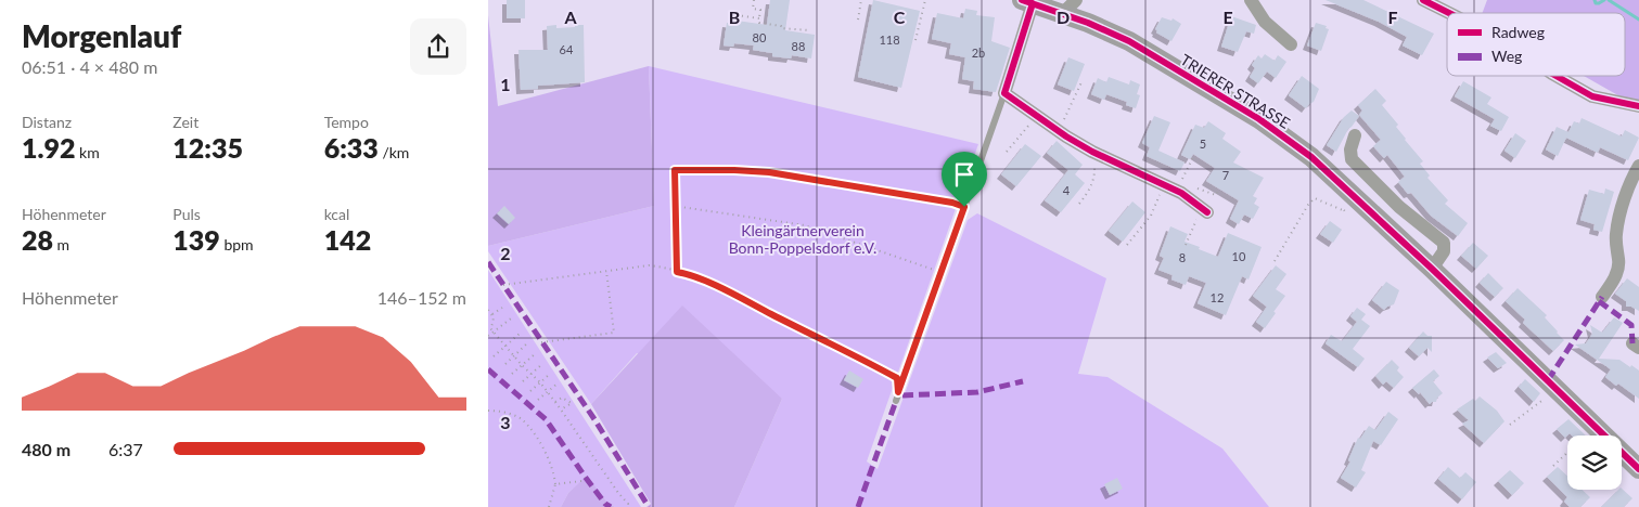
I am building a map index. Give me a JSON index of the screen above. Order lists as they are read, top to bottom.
{
  "streets": {
    "street": ["TRIERER STRASSE"]
  },
  "parks": ["Kleingärtnerverein Bonn-Poppelsdorf e.V."],
  "house_numbers": [
    "80",
    "118",
    "88",
    "64",
    "2b",
    "5",
    "7",
    "4",
    "10",
    "8",
    "12"
  ],
  "legend": ["Radweg", "Weg"],
  "page": {
    "heading": ["Morgenlauf", "06:51 · 4 × 480 m"],
    "stats": [
      ["Distanz", "1.92 km"],
      ["Zeit", "12:35"],
      ["Tempo", "6:33 /km"],
      ["Höhenmeter", "28 m"],
      ["Puls", "139 bpm"],
      ["kcal", "142"]
    ],
    "chart": ["Höhenmeter", "146–152 m"],
    "list": [
      {
        "name": "480 m",
        "note": "6:37"
      }
    ]
  },
  "grid": {
    "columns": [
      "A",
      "B",
      "C",
      "D",
      "E",
      "F"
    ],
    "rows": ["1", "2", "3"]
  }
}
